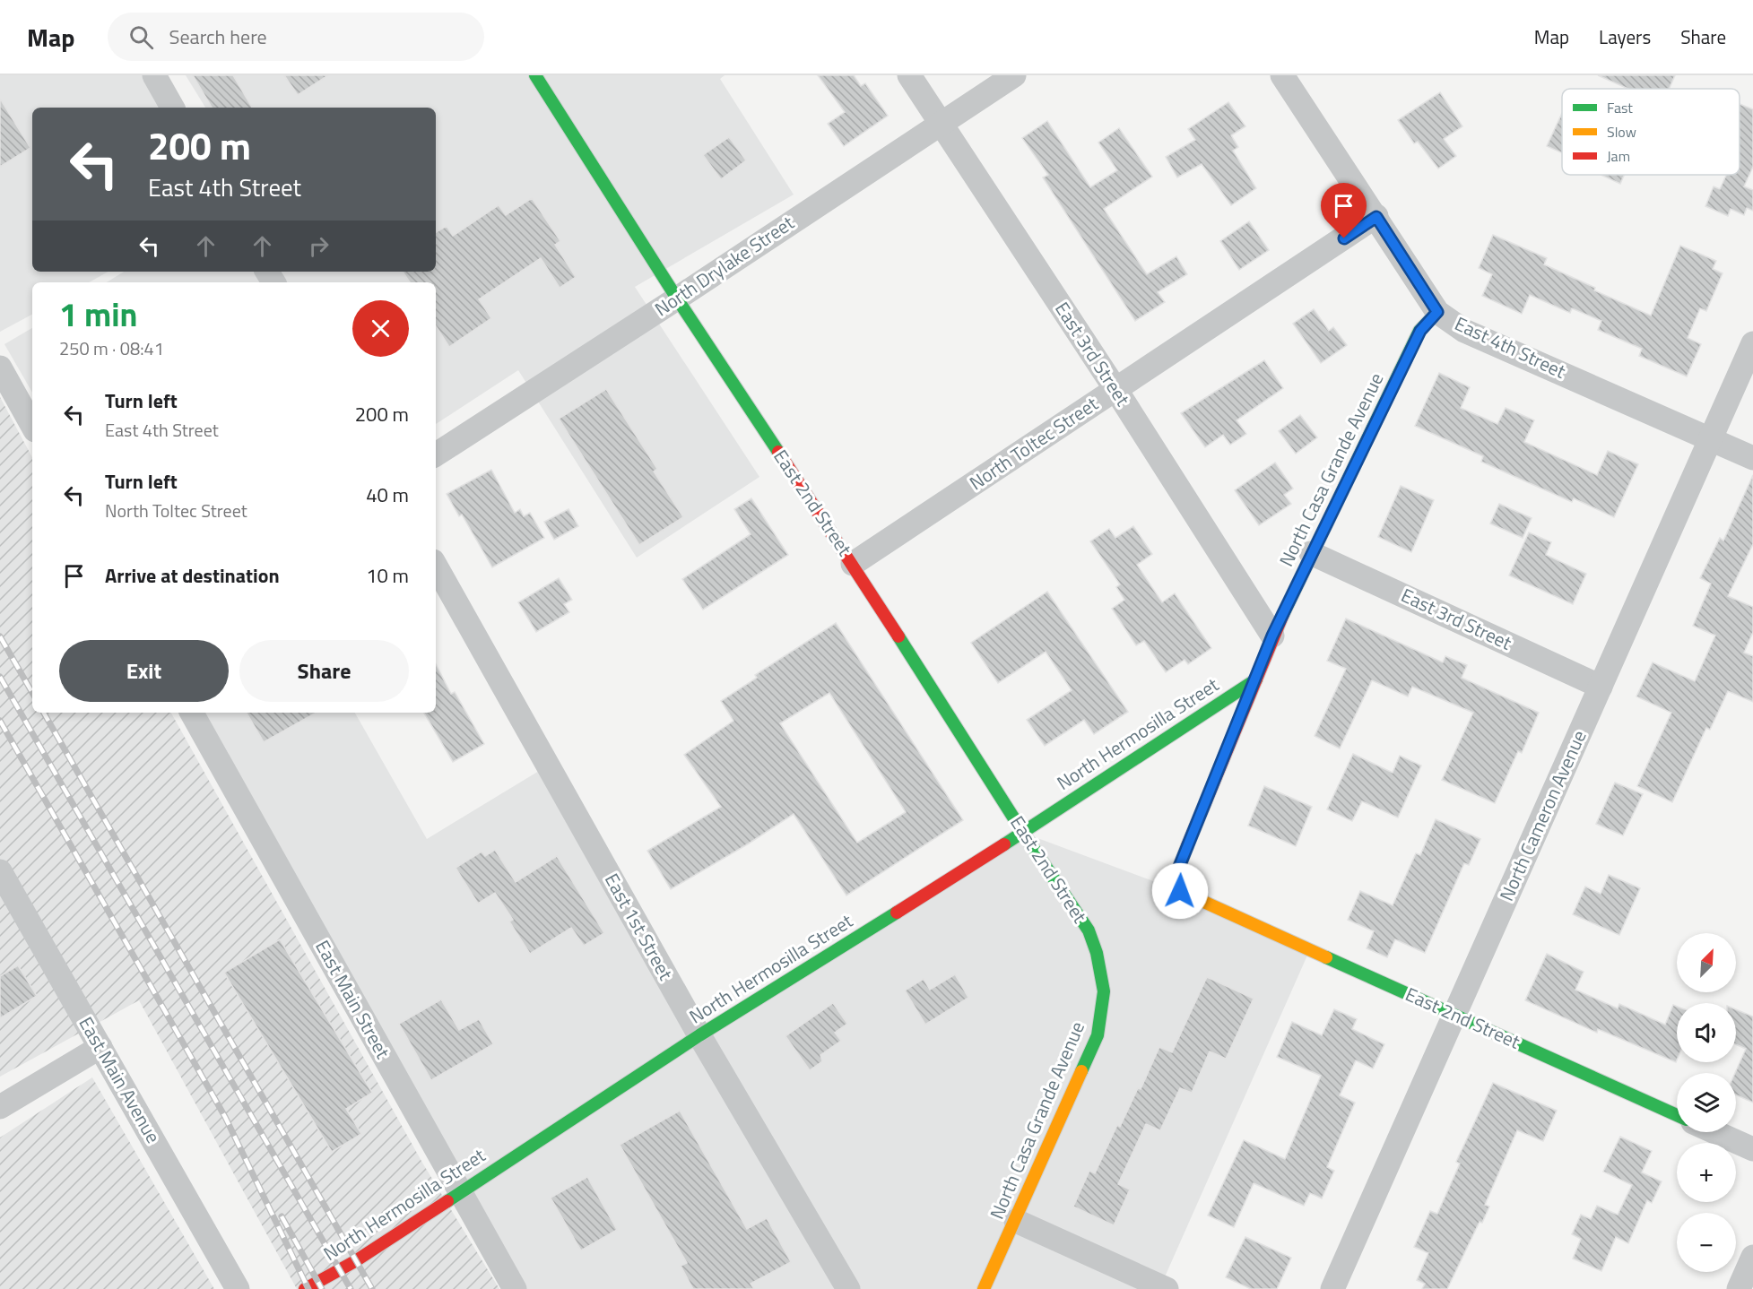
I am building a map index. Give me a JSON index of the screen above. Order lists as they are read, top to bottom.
{
  "streets": {
    "street": [
      "North Drylake Street",
      "East 4th Street",
      "East 3rd Street",
      "North Toltec Street",
      "North Casa Grande Avenue",
      "East 2nd Street",
      "North Hermosilla Street",
      "North Cameron Avenue",
      "East 1st Street",
      "East Main Street",
      "East Main Avenue"
    ]
  },
  "crossings": [
    ["North Drylake Street", "East 3rd Street"],
    ["North Drylake Street", "East 2nd Street"],
    ["East 4th Street", "North Toltec Street"],
    ["East 4th Street", "North Casa Grande Avenue"],
    ["East 4th Street", "North Cameron Avenue"],
    ["East 3rd Street", "North Toltec Street"],
    ["East 3rd Street", "North Casa Grande Avenue"],
    ["East 3rd Street", "North Cameron Avenue"],
    ["North Toltec Street", "East 2nd Street"],
    ["North Casa Grande Avenue", "East 2nd Street"],
    ["North Casa Grande Avenue", "North Hermosilla Street"],
    ["East 2nd Street", "North Hermosilla Street"],
    ["East 2nd Street", "North Cameron Avenue"],
    ["North Hermosilla Street", "East 1st Street"],
    ["North Hermosilla Street", "East Main Street"]
  ],
  "legend": ["Fast", "Slow", "Jam"],
  "north": "top right",
  "page": {
    "header": "Map",
    "search": "Search here",
    "nav": ["Map", "Layers", "Share"],
    "turn": ["200 m", "East 4th Street"],
    "heading": ["1 min", "250 m · 08:41"],
    "list": [
      {
        "name": "Turn left",
        "note": "East 4th Street",
        "value": "200 m"
      },
      {
        "name": "Turn left",
        "note": "North Toltec Street",
        "value": "40 m"
      },
      {
        "name": "Arrive at destination",
        "value": "10 m"
      }
    ],
    "buttons": ["Exit", "Share"],
    "map_buttons": ["+", "−"]
  }
}
